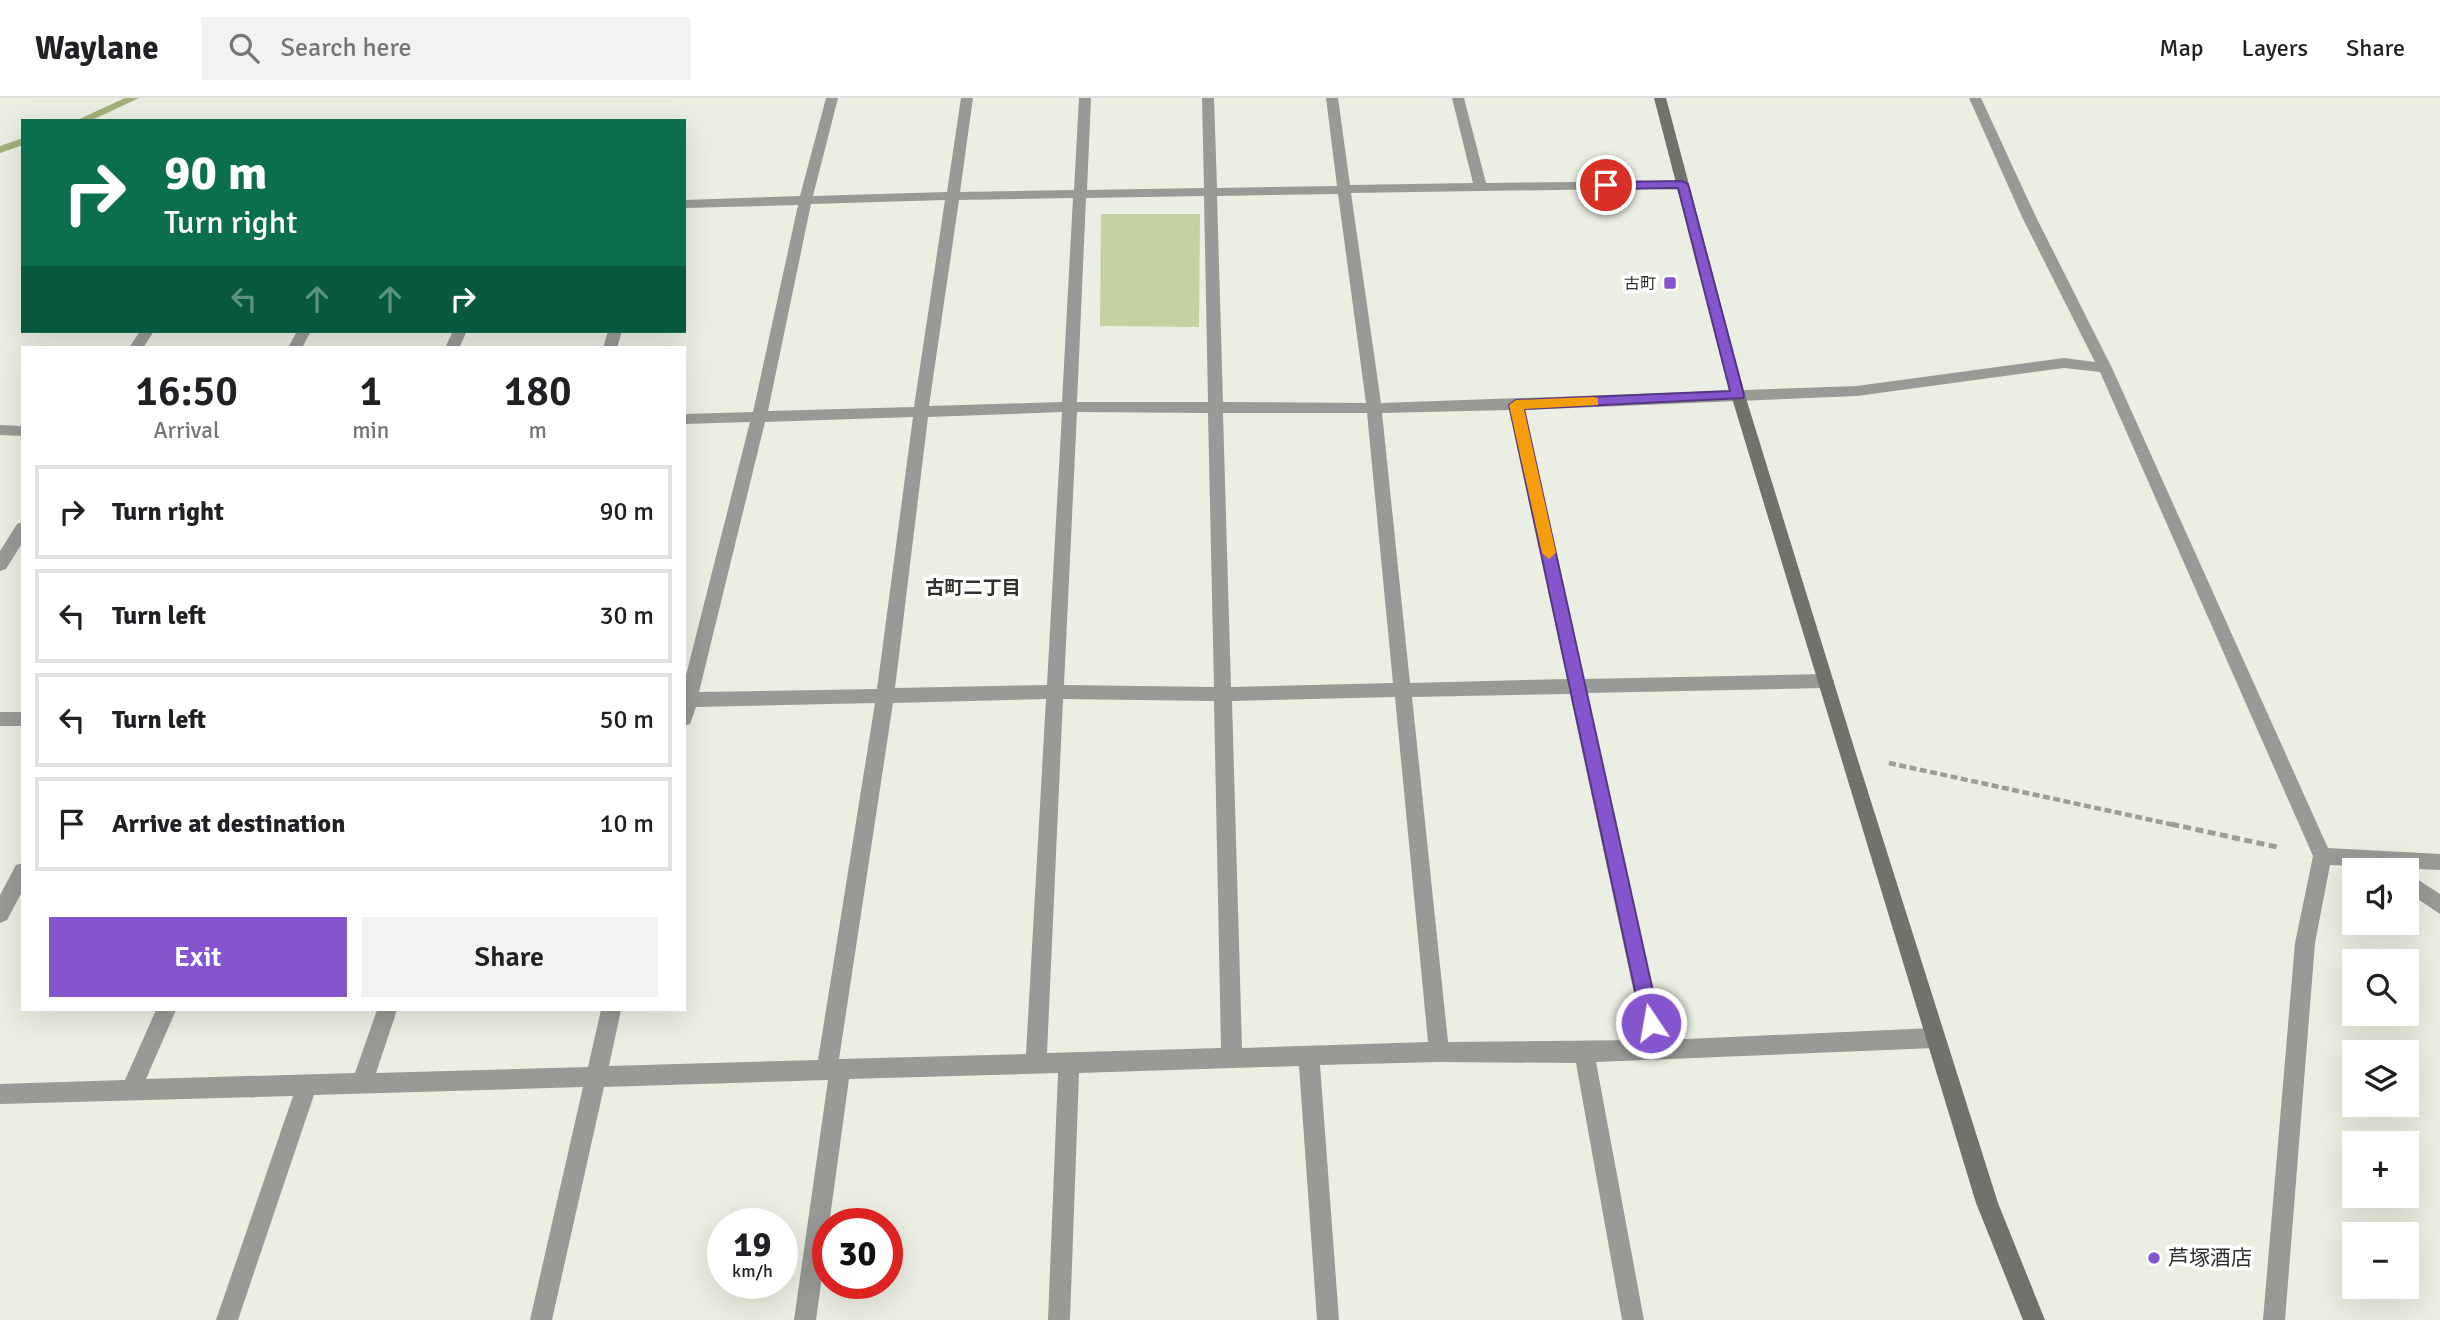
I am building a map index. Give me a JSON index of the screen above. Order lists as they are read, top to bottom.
{
  "districts": ["古町二丁目"],
  "places": {
    "transit": ["古町"],
    "other": ["芦塚酒店"]
  },
  "page": {
    "header": "Waylane",
    "search": "Search here",
    "nav": ["Map", "Layers", "Share"],
    "turn": ["90 m", "Turn right"],
    "eta": [
      "16:50",
      "Arrival",
      "1",
      "min",
      "180",
      "m"
    ],
    "list": [
      {
        "name": "Turn right",
        "value": "90 m"
      },
      {
        "name": "Turn left",
        "value": "30 m"
      },
      {
        "name": "Turn left",
        "value": "50 m"
      },
      {
        "name": "Arrive at destination",
        "value": "10 m"
      }
    ],
    "map_buttons": ["+", "−"],
    "buttons": ["Exit", "Share"],
    "speed": "19 km/h",
    "limit": "30"
  }
}
